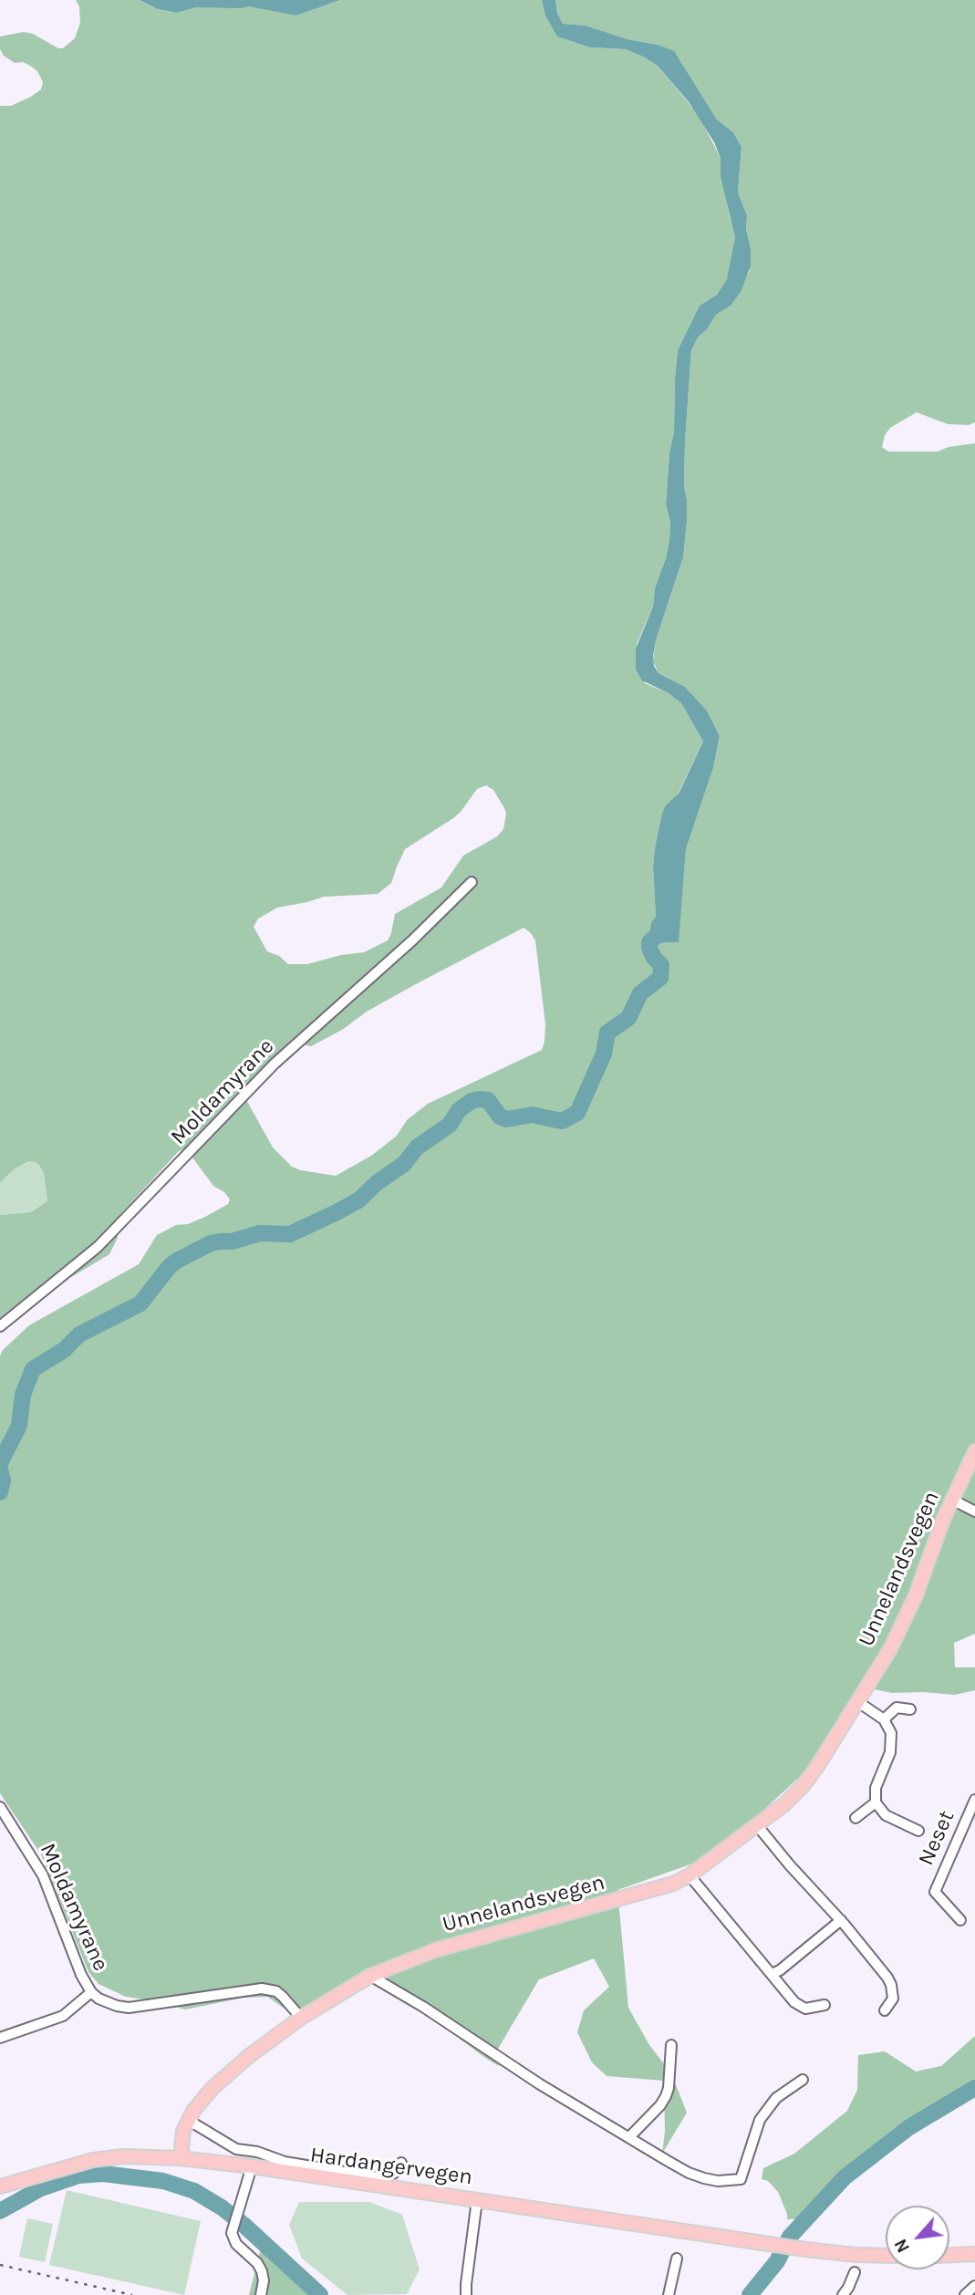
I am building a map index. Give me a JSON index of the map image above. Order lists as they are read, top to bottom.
{
  "streets": {
    "main road": ["Unnelandsvegen", "Hardangervegen"],
    "street": ["Moldamyrane", "Neset"]
  },
  "crossings": [
    ["Unnelandsvegen", "Hardangervegen"]
  ],
  "north": "bottom left"
}
